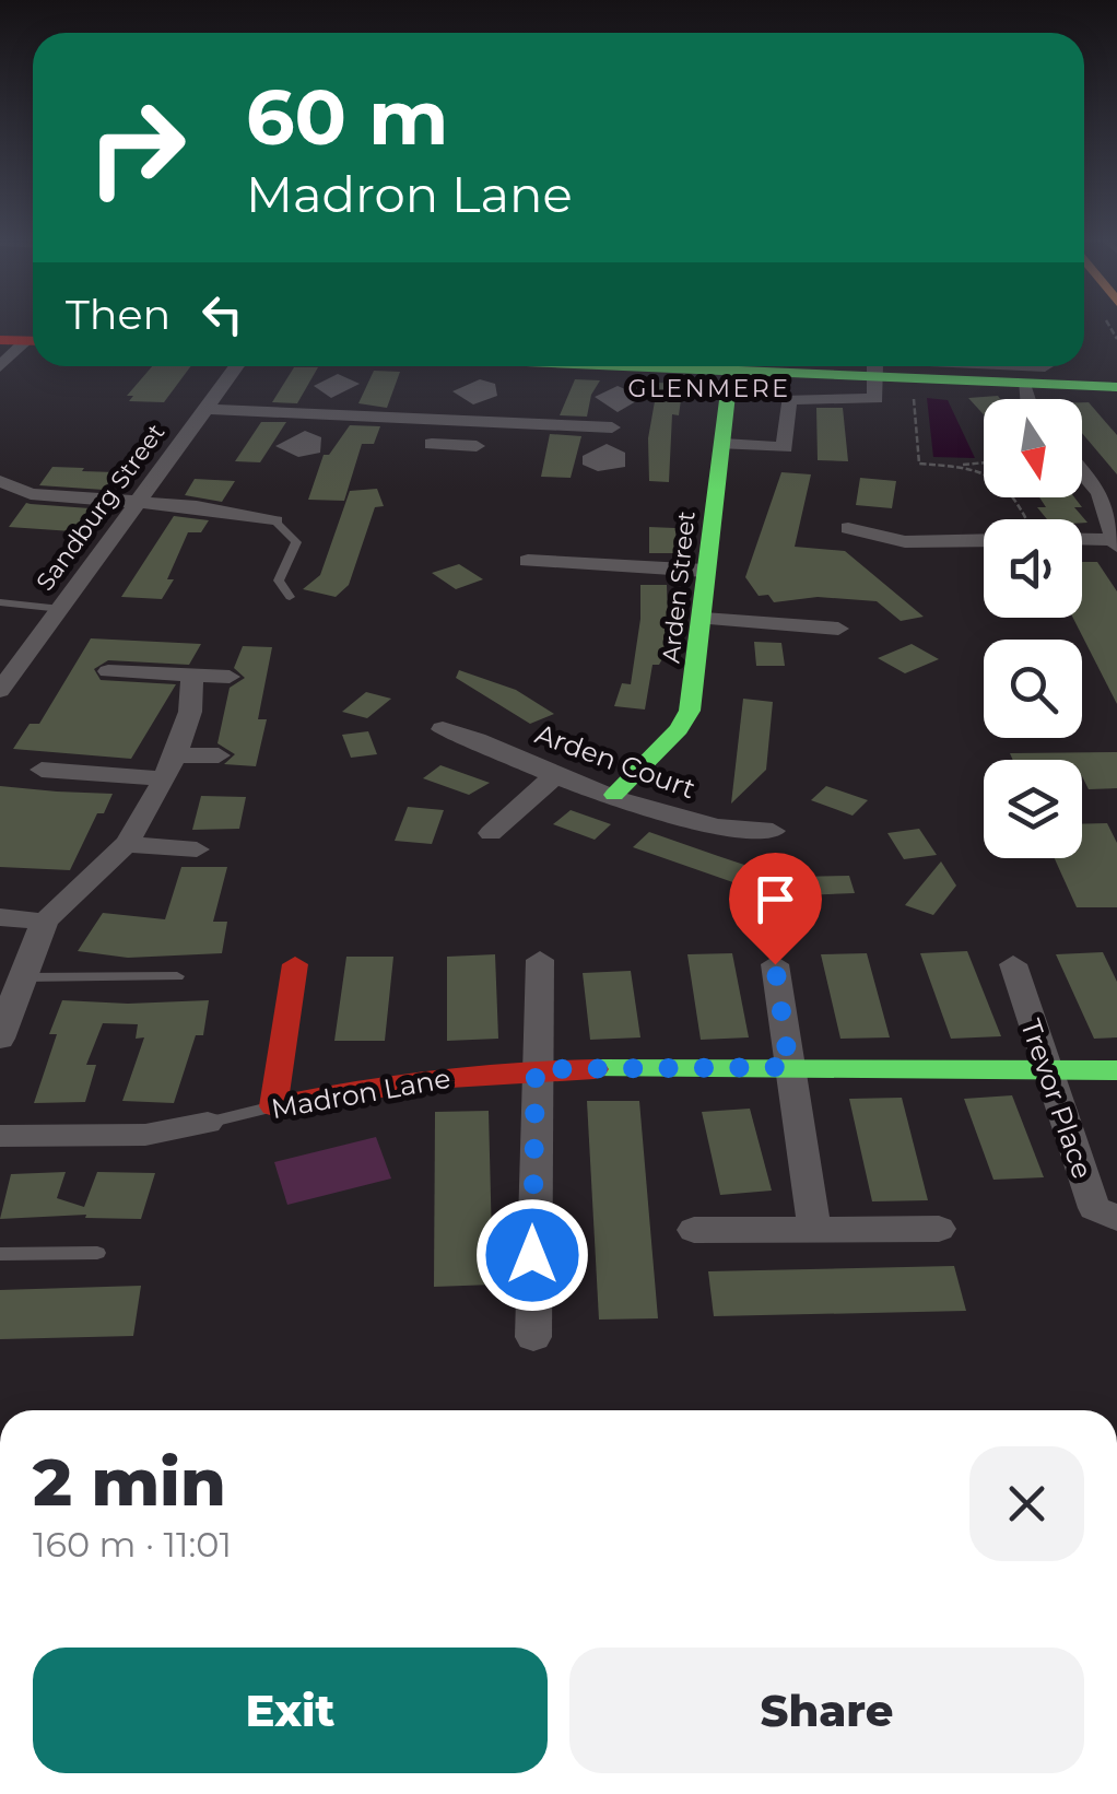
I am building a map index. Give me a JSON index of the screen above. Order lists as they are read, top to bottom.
{
  "streets": {
    "street": [
      "Sandburg Street",
      "Arden Street",
      "Arden Court",
      "Madron Lane",
      "Trevor Place"
    ]
  },
  "crossings": [
    ["Arden Street", "Arden Court"],
    ["Madron Lane", "Trevor Place"]
  ],
  "districts": ["GLENMERE"],
  "north": "bottom",
  "page": {
    "turn": ["60 m", "Madron Lane"],
    "then": "Then",
    "heading": ["2 min", "160 m · 11:01"],
    "buttons": ["Exit", "Share"]
  }
}
